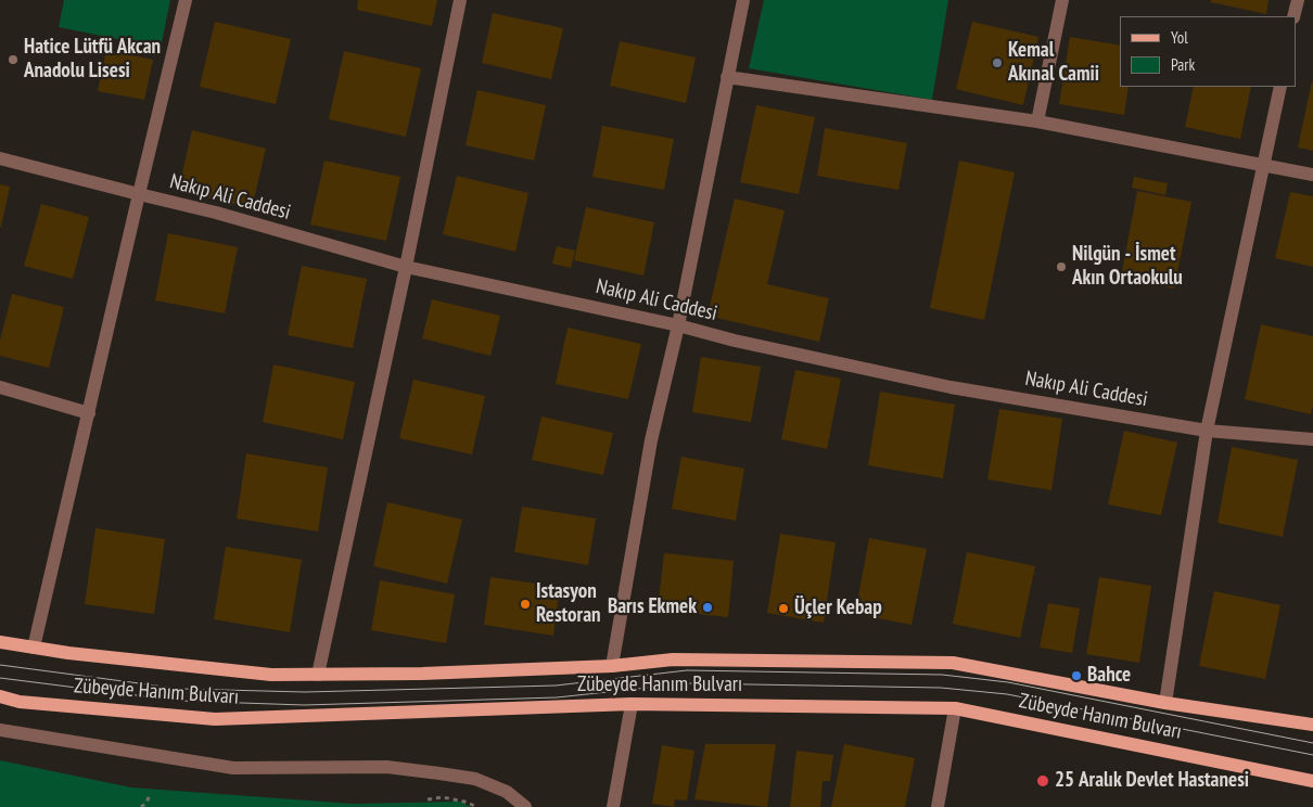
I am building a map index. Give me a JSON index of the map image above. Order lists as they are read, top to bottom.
{
  "streets": {
    "main road": ["Zübeyde Hanım Bulvarı"],
    "street": ["Nakıp Ali Caddesi"]
  },
  "places": [
    "Hatice Lütfü Akcan Anadolu Lisesi",
    "Kemal Akınal Camii",
    "Nilgün - İsmet Akın Ortaokulu",
    "Istasyon Restoran",
    "Barıs Ekmek",
    "Üçler Kebap",
    "Bahce",
    "25 Aralık Devlet Hastanesi"
  ],
  "legend": ["Yol", "Park"]
}
